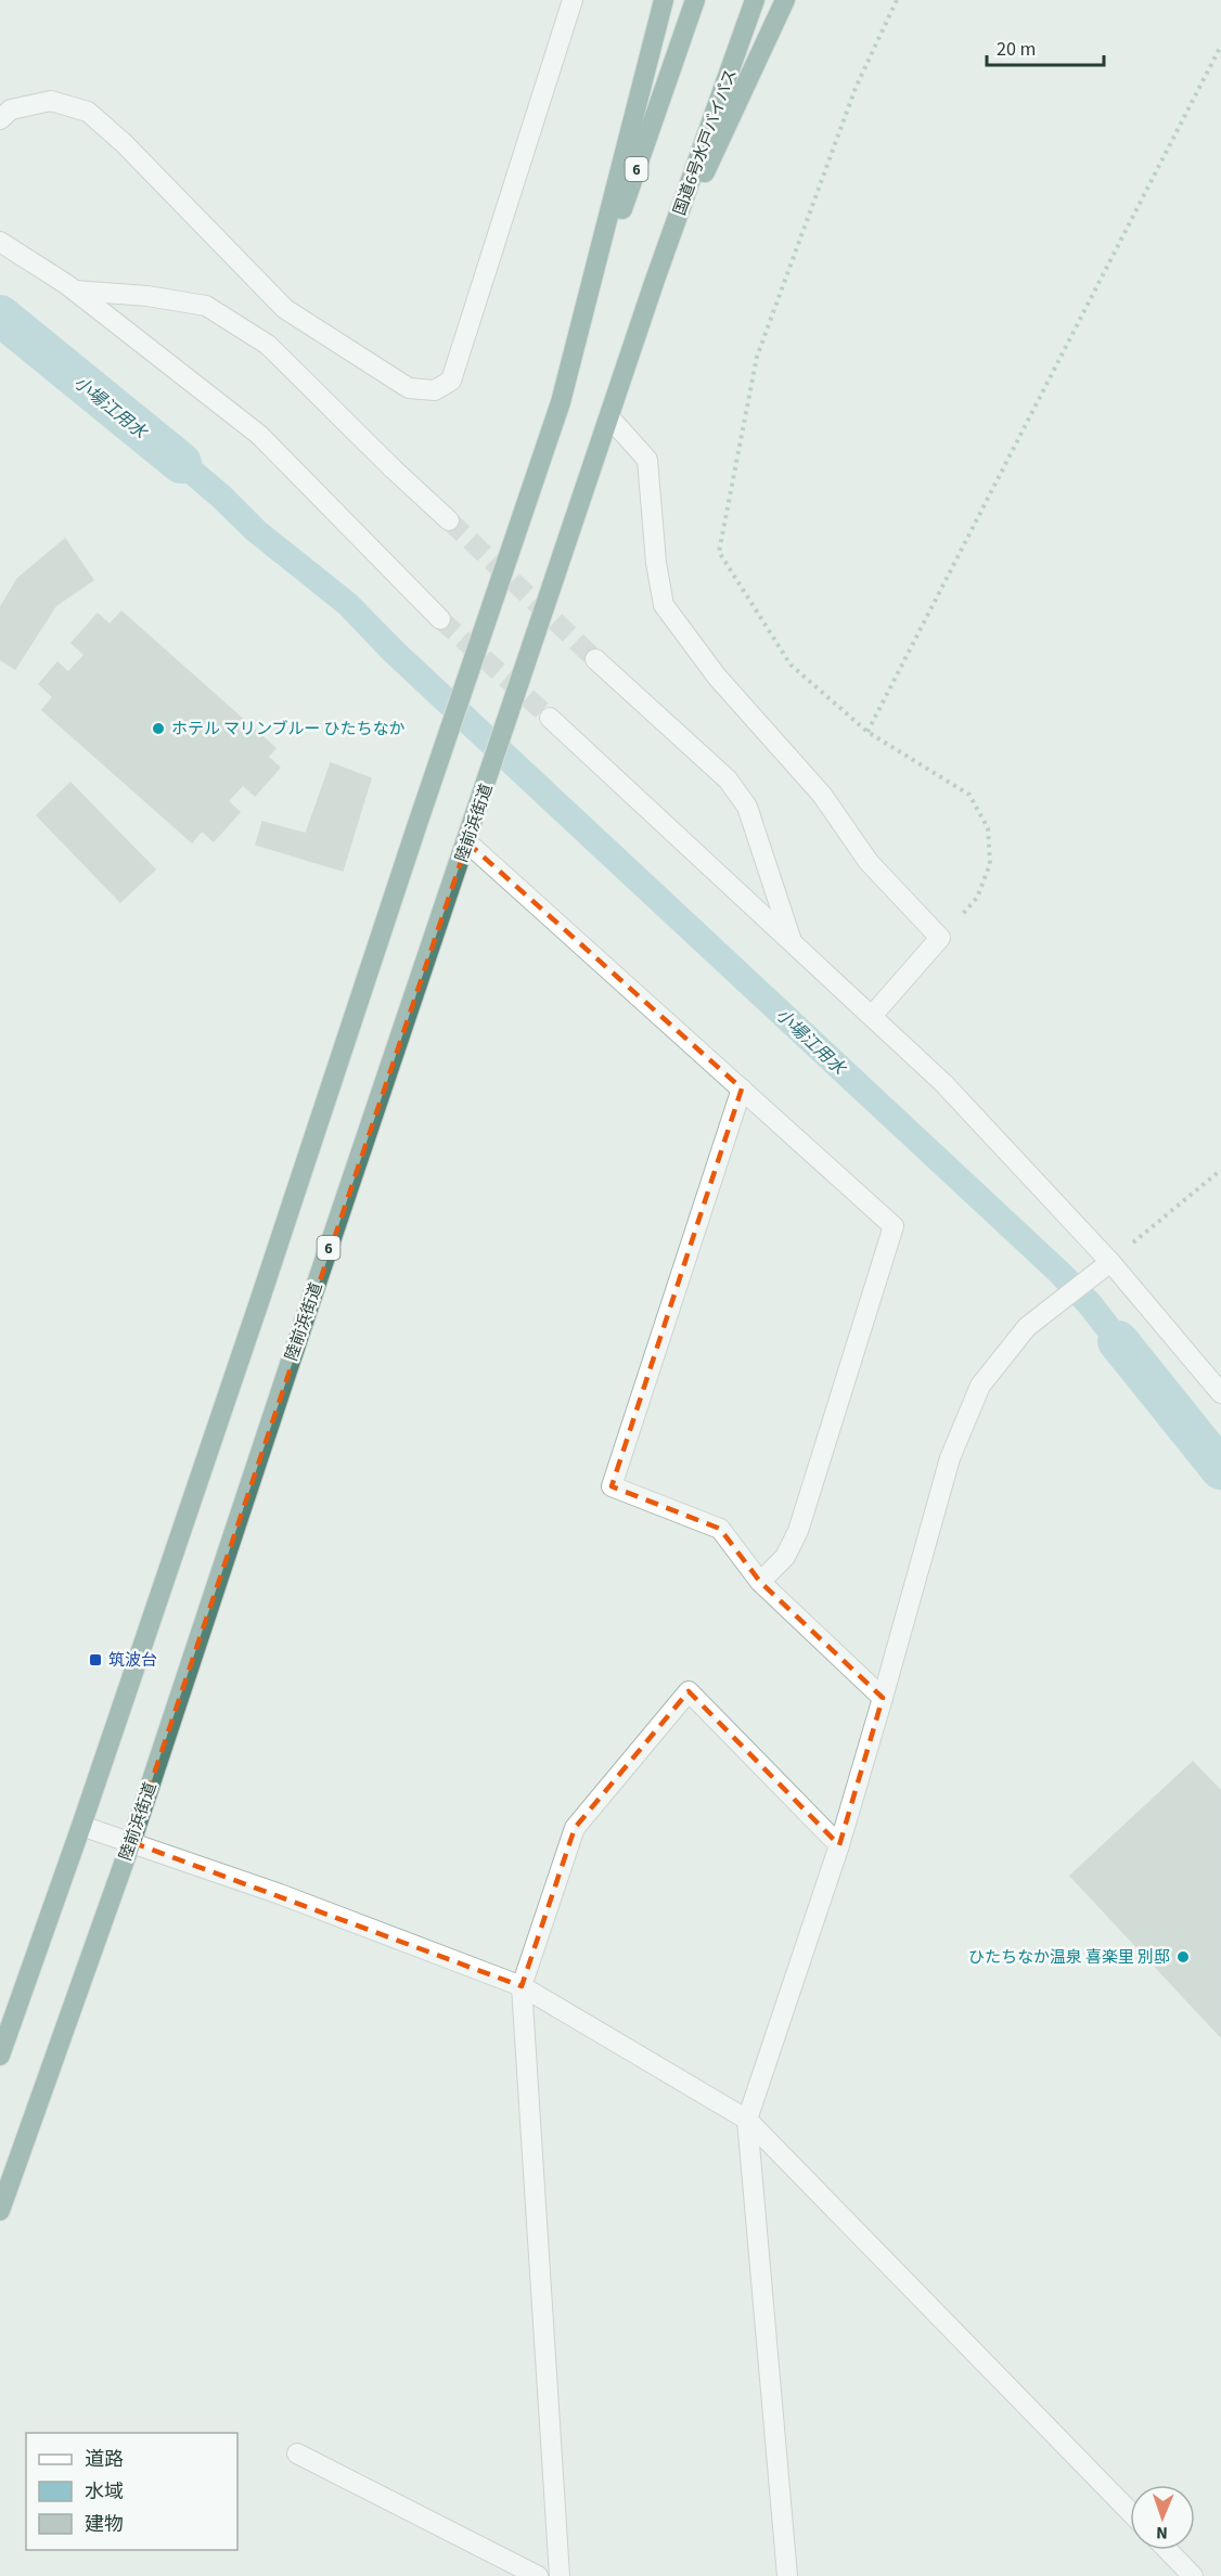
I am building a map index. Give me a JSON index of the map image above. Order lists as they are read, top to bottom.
{
  "streets": {
    "highway": ["国道6号水戸バイパス", "6", "陸前浜街道"]
  },
  "crossings": [
    ["国道6号水戸バイパス", "陸前浜街道"]
  ],
  "water": ["小場江用水"],
  "places": {
    "other": ["ホテル マリンブルー ひたちなか", "ひたちなか温泉 喜楽里 別邸"],
    "transit": ["筑波台"]
  },
  "legend": ["道路", "水域", "建物"],
  "scale_bar": "20 m",
  "north": "bottom"
}
